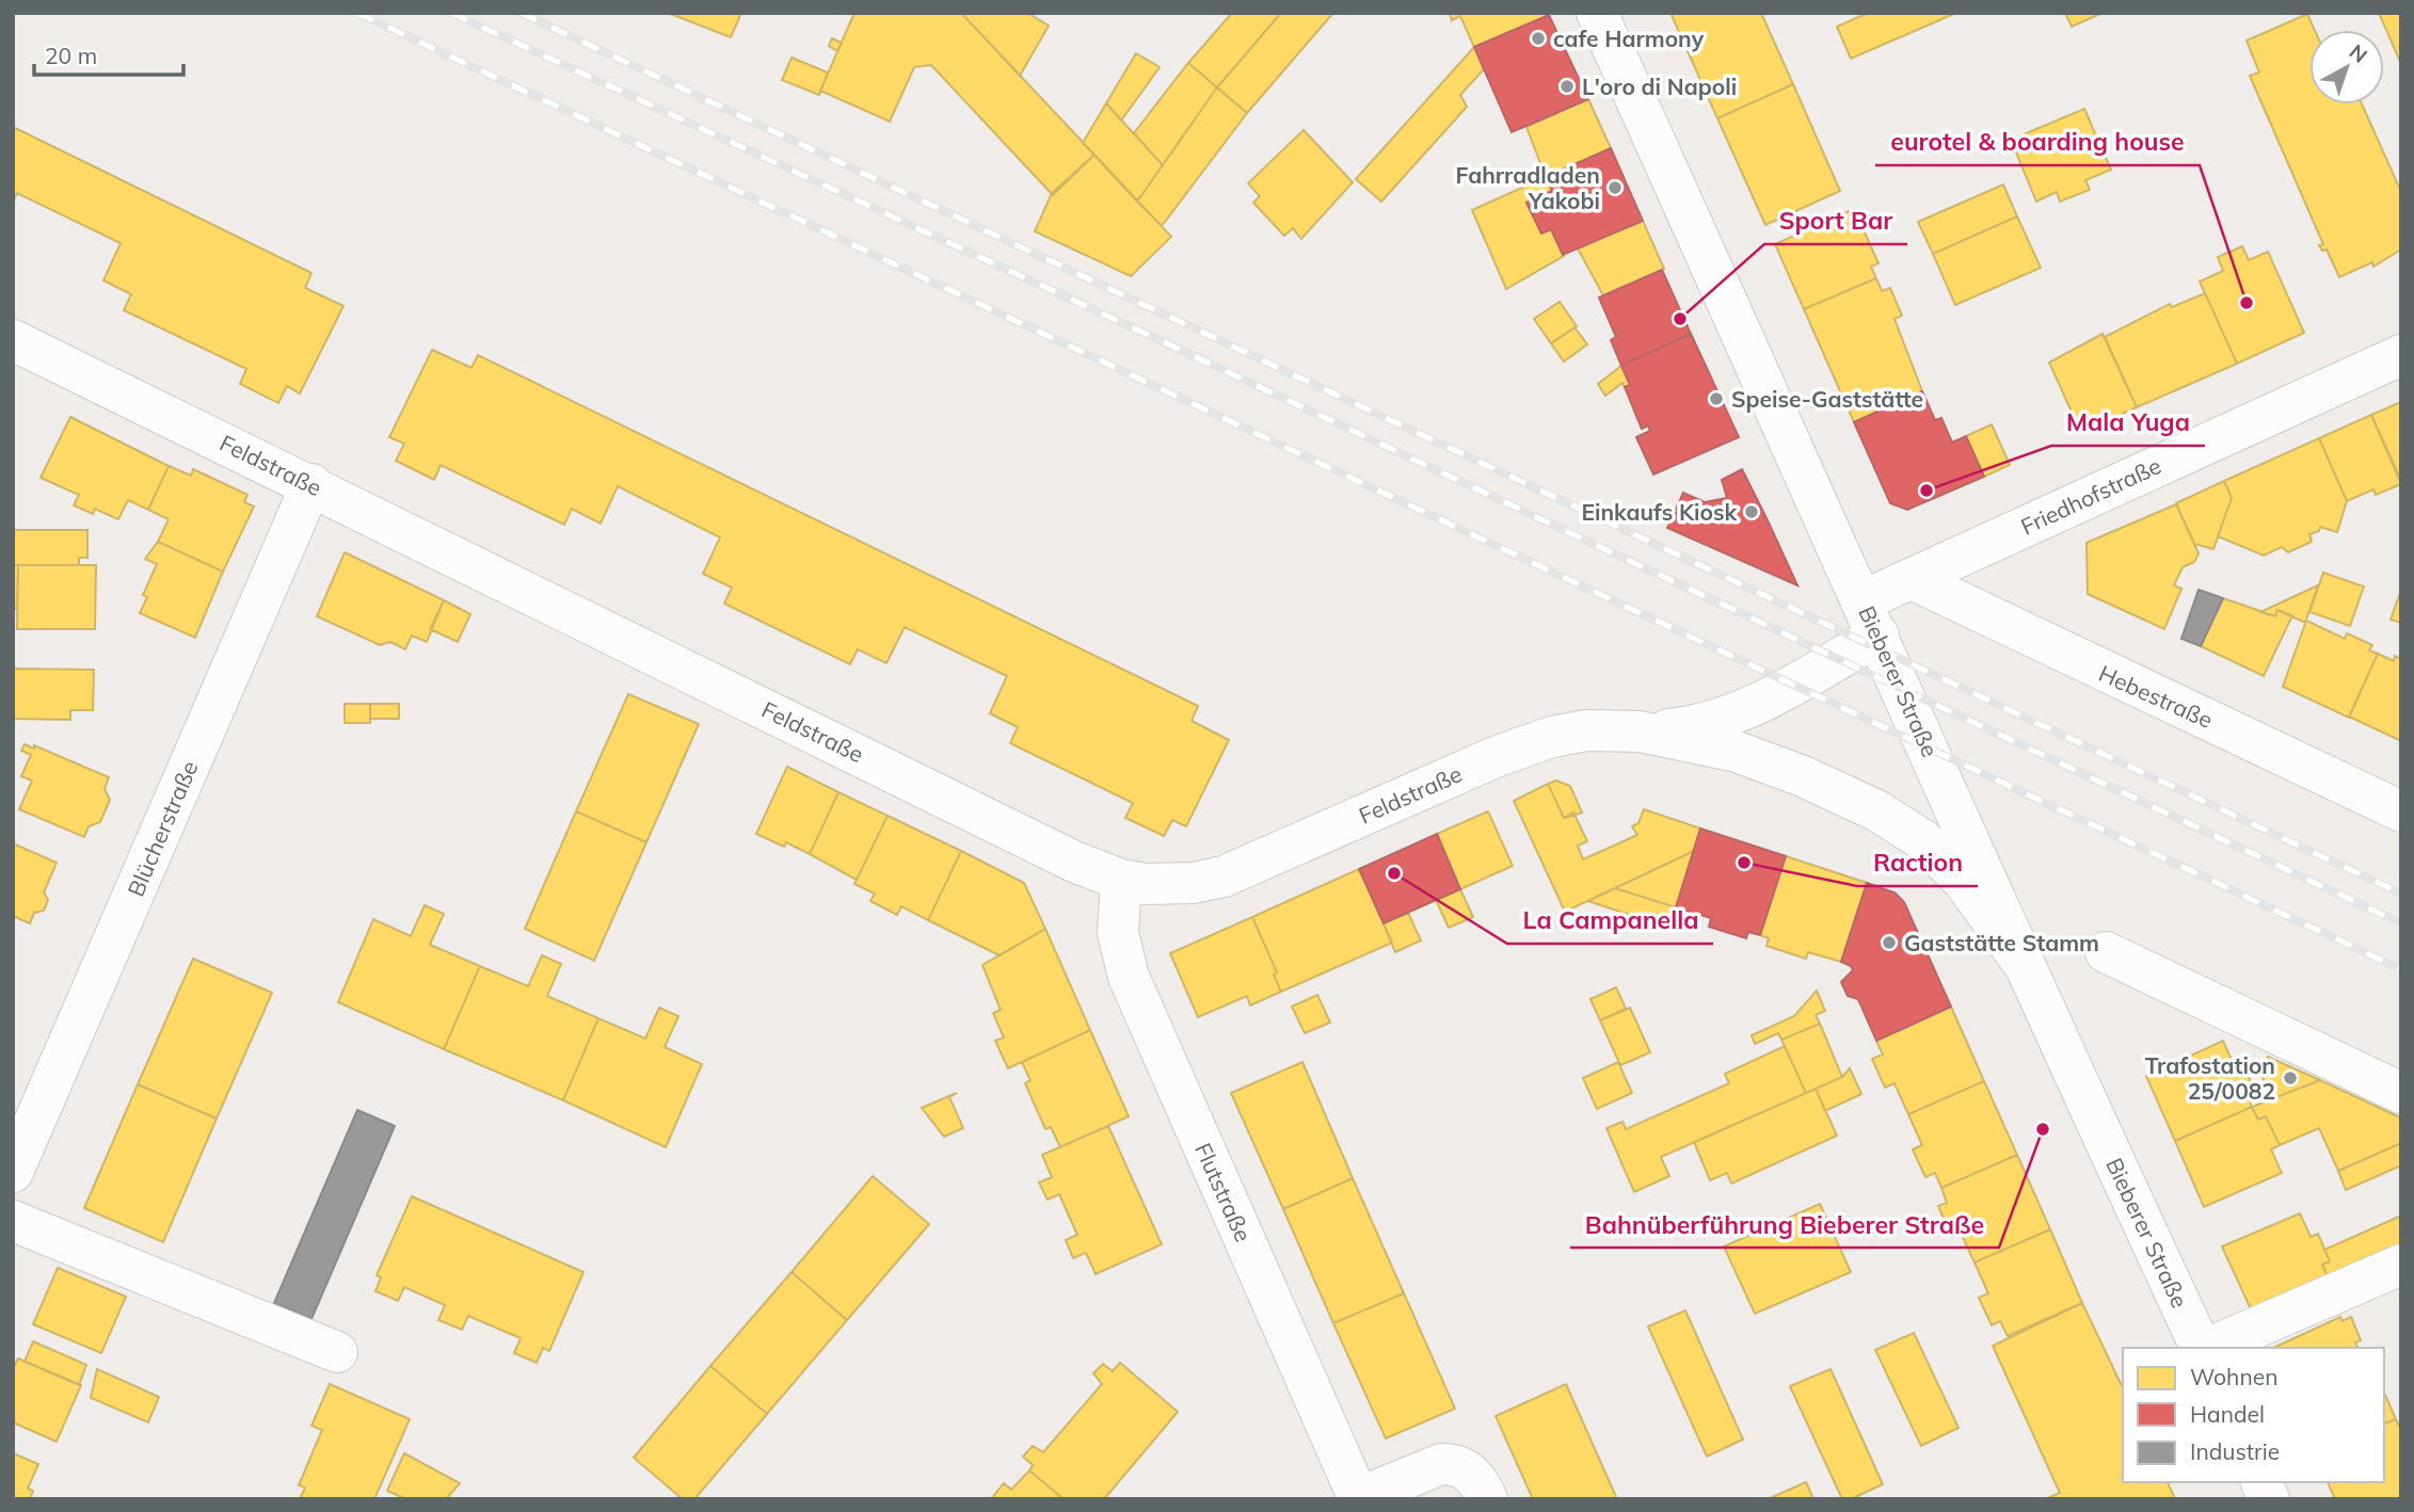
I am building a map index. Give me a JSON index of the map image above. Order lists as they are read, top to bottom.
{
  "streets": {
    "street": [
      "Feldstraße",
      "Friedhofstraße",
      "Bieberer Straße",
      "Hebestraße",
      "Blücherstraße",
      "Flutstraße"
    ]
  },
  "crossings": [
    ["Feldstraße", "Friedhofstraße"],
    ["Feldstraße", "Bieberer Straße"],
    ["Feldstraße", "Blücherstraße"],
    ["Feldstraße", "Flutstraße"],
    ["Friedhofstraße", "Bieberer Straße"],
    ["Friedhofstraße", "Hebestraße"]
  ],
  "places": [
    "cafe Harmony",
    "L'oro di Napoli",
    "Fahrradladen Yakobi",
    "eurotel & boarding house",
    "Sport Bar",
    "Speise-Gaststätte",
    "Mala Yuga",
    "Einkaufs Kiosk",
    "Raction",
    "La Campanella",
    "Gaststätte Stamm",
    "Trafostation 25/0082",
    "Bahnüberführung Bieberer Straße"
  ],
  "legend": ["Wohnen", "Handel", "Industrie"],
  "scale_bar": "20 m",
  "north": "top right"
}
